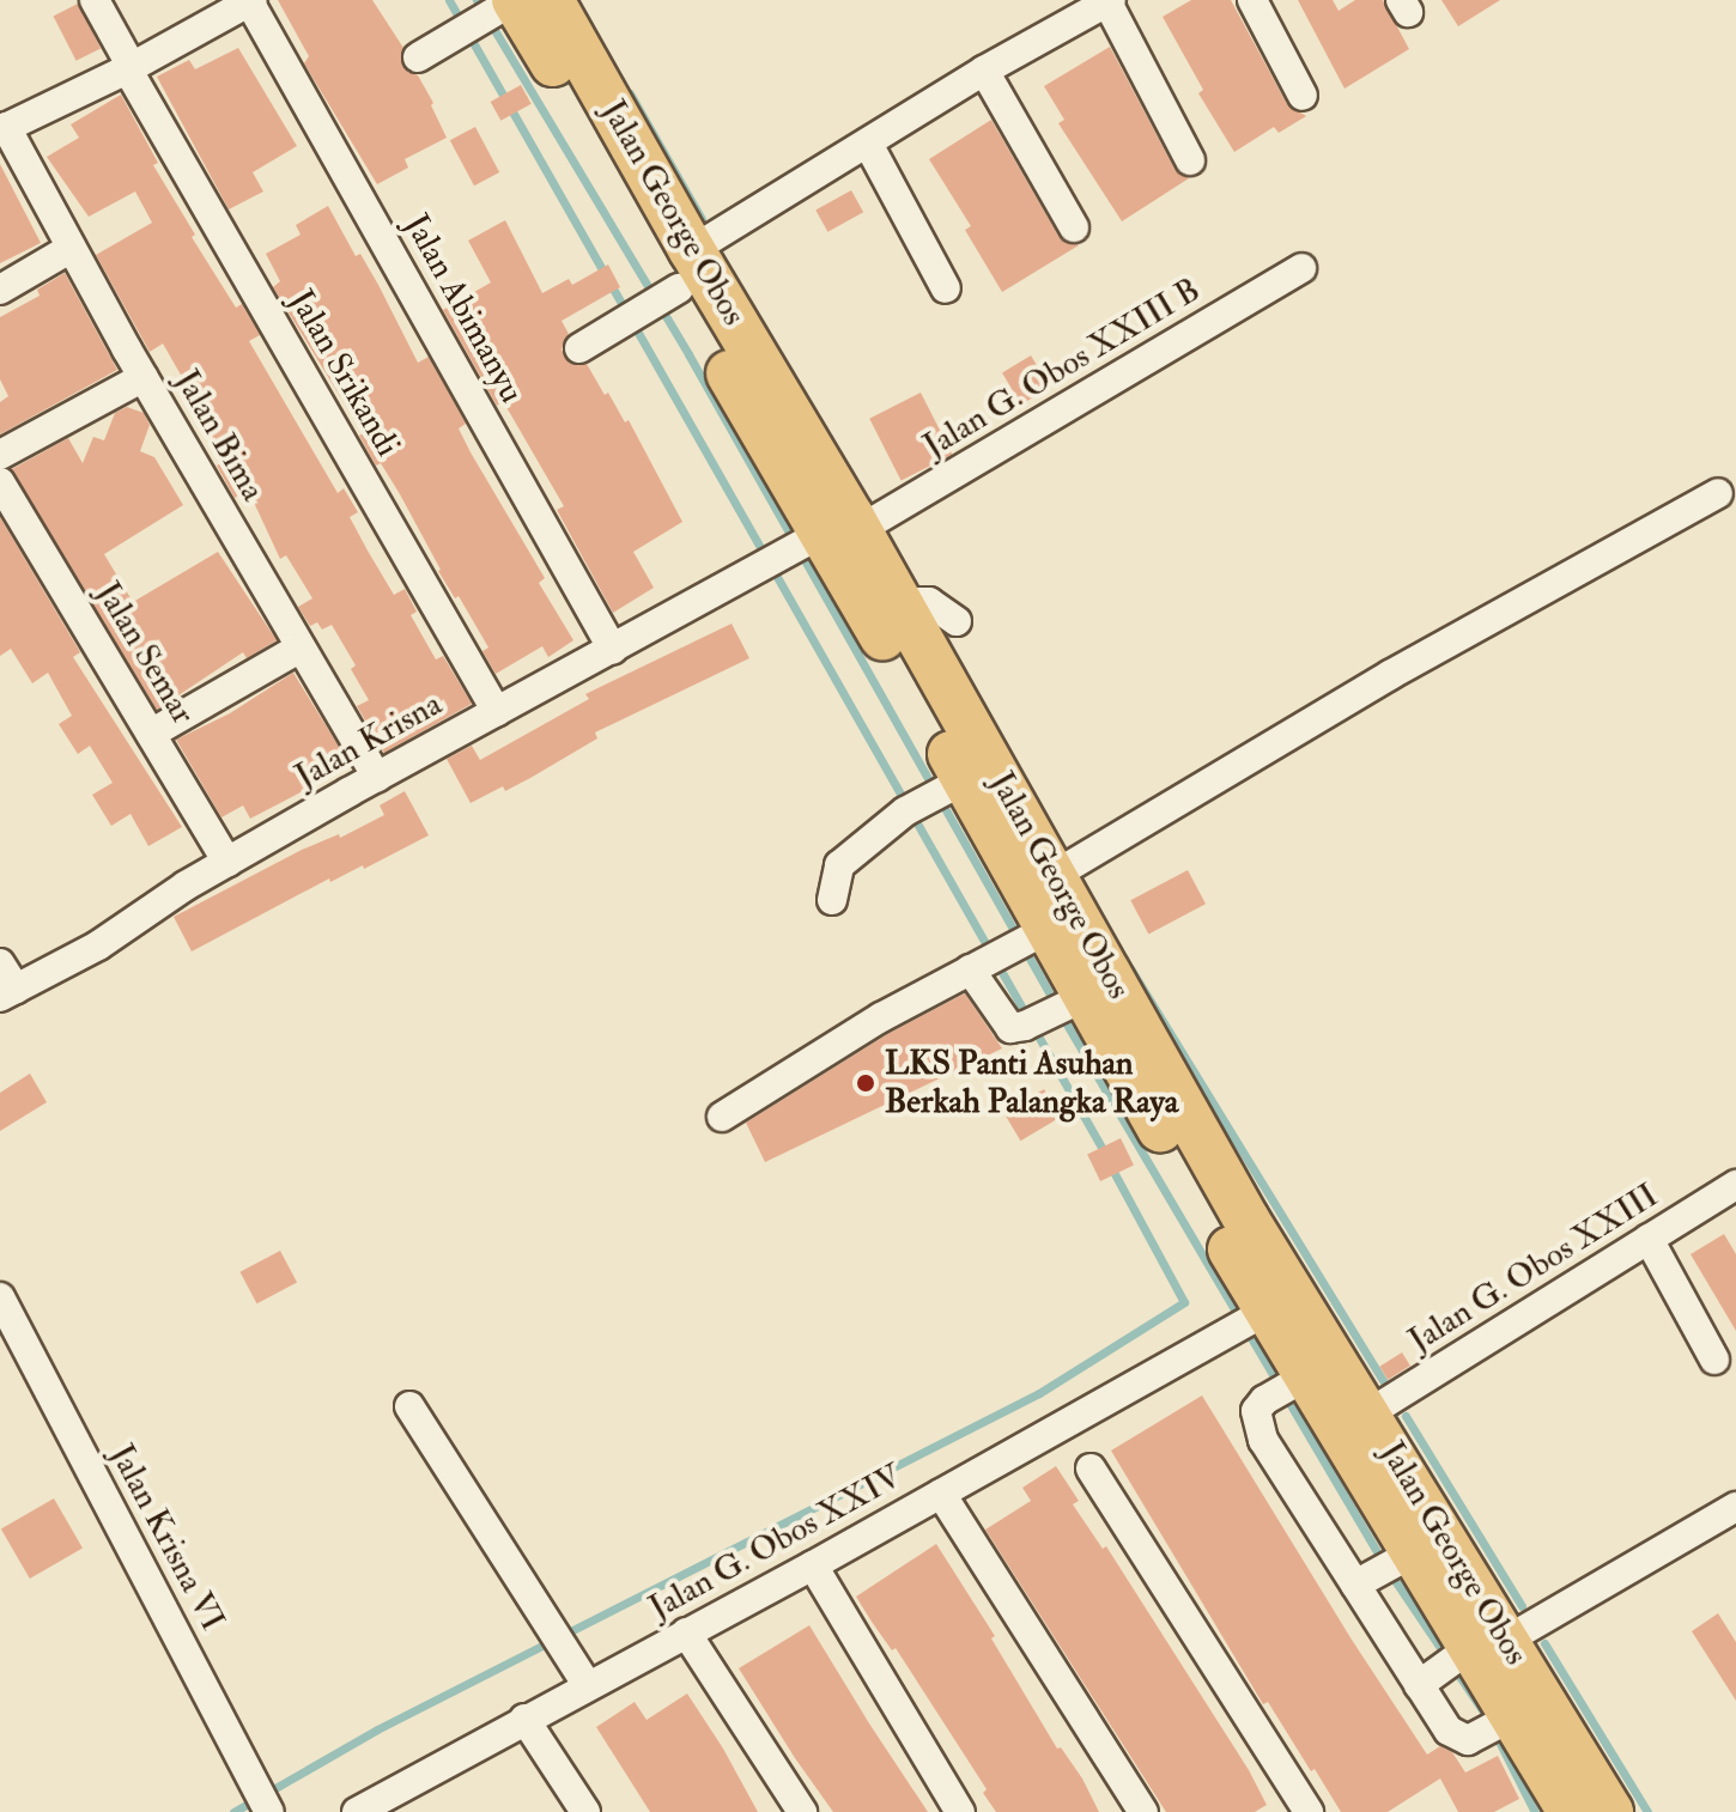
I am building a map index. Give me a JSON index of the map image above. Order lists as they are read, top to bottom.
{
  "streets": {
    "main road": ["Jalan George Obos"],
    "street": [
      "Jalan Abimanyu",
      "Jalan G. Obos XXIII B",
      "Jalan Srikandi",
      "Jalan Bima",
      "Jalan Semar",
      "Jalan Krisna",
      "Jalan G. Obos XXIII",
      "Jalan Krisna VI",
      "Jalan G. Obos XXIV"
    ]
  },
  "crossings": [
    ["Jalan George Obos", "Jalan G. Obos XXIII B"],
    ["Jalan George Obos", "Jalan G. Obos XXIII"],
    ["Jalan George Obos", "Jalan G. Obos XXIV"],
    ["Jalan Abimanyu", "Jalan Krisna"],
    ["Jalan G. Obos XXIII B", "Jalan Krisna"],
    ["Jalan Srikandi", "Jalan Krisna"],
    ["Jalan Bima", "Jalan Krisna"],
    ["Jalan Semar", "Jalan Krisna"]
  ],
  "places": ["LKS Panti Asuhan Berkah Palangka Raya"]
}
